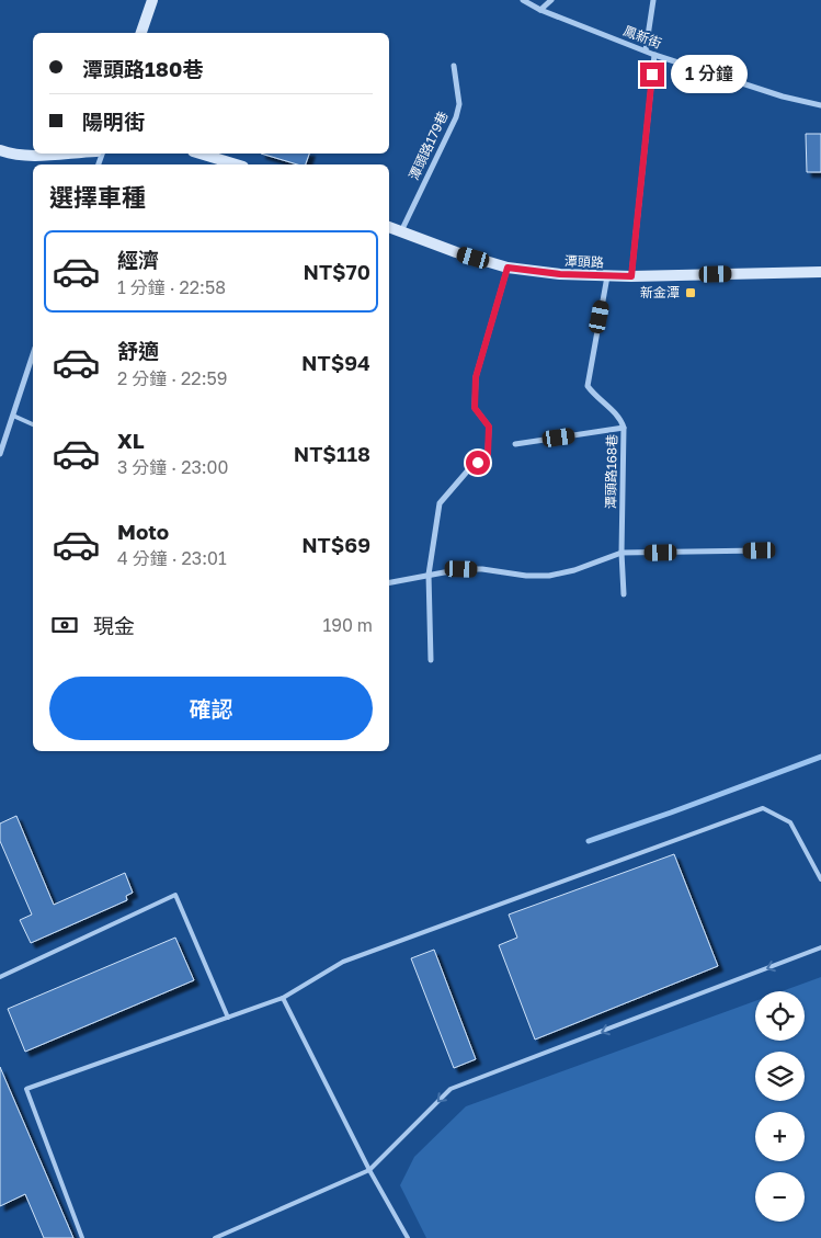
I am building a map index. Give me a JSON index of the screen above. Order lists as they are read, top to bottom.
{
  "streets": {
    "street": [
      "鳳新街",
      "潭頭路179巷",
      "潭頭路",
      "潭頭路168巷"
    ]
  },
  "crossings": [
    ["潭頭路179巷", "潭頭路"],
    ["潭頭路", "潭頭路168巷"]
  ],
  "places": {
    "transit": ["新金潭"]
  },
  "page": {
    "banner": ["潭頭路180巷", "陽明街"],
    "bubble": "1 分鐘",
    "heading": "選擇車種",
    "list": [
      {
        "name": "經濟",
        "note": "1 分鐘 · 22:58",
        "value": "NT$70"
      },
      {
        "name": "舒適",
        "note": "2 分鐘 · 22:59",
        "value": "NT$94"
      },
      {
        "name": "XL",
        "note": "3 分鐘 · 23:00",
        "value": "NT$118"
      },
      {
        "name": "Moto",
        "note": "4 分鐘 · 23:01",
        "value": "NT$69"
      }
    ],
    "pay": ["現金", "190 m"],
    "buttons": "確認",
    "map_buttons": ["+", "−"]
  }
}
